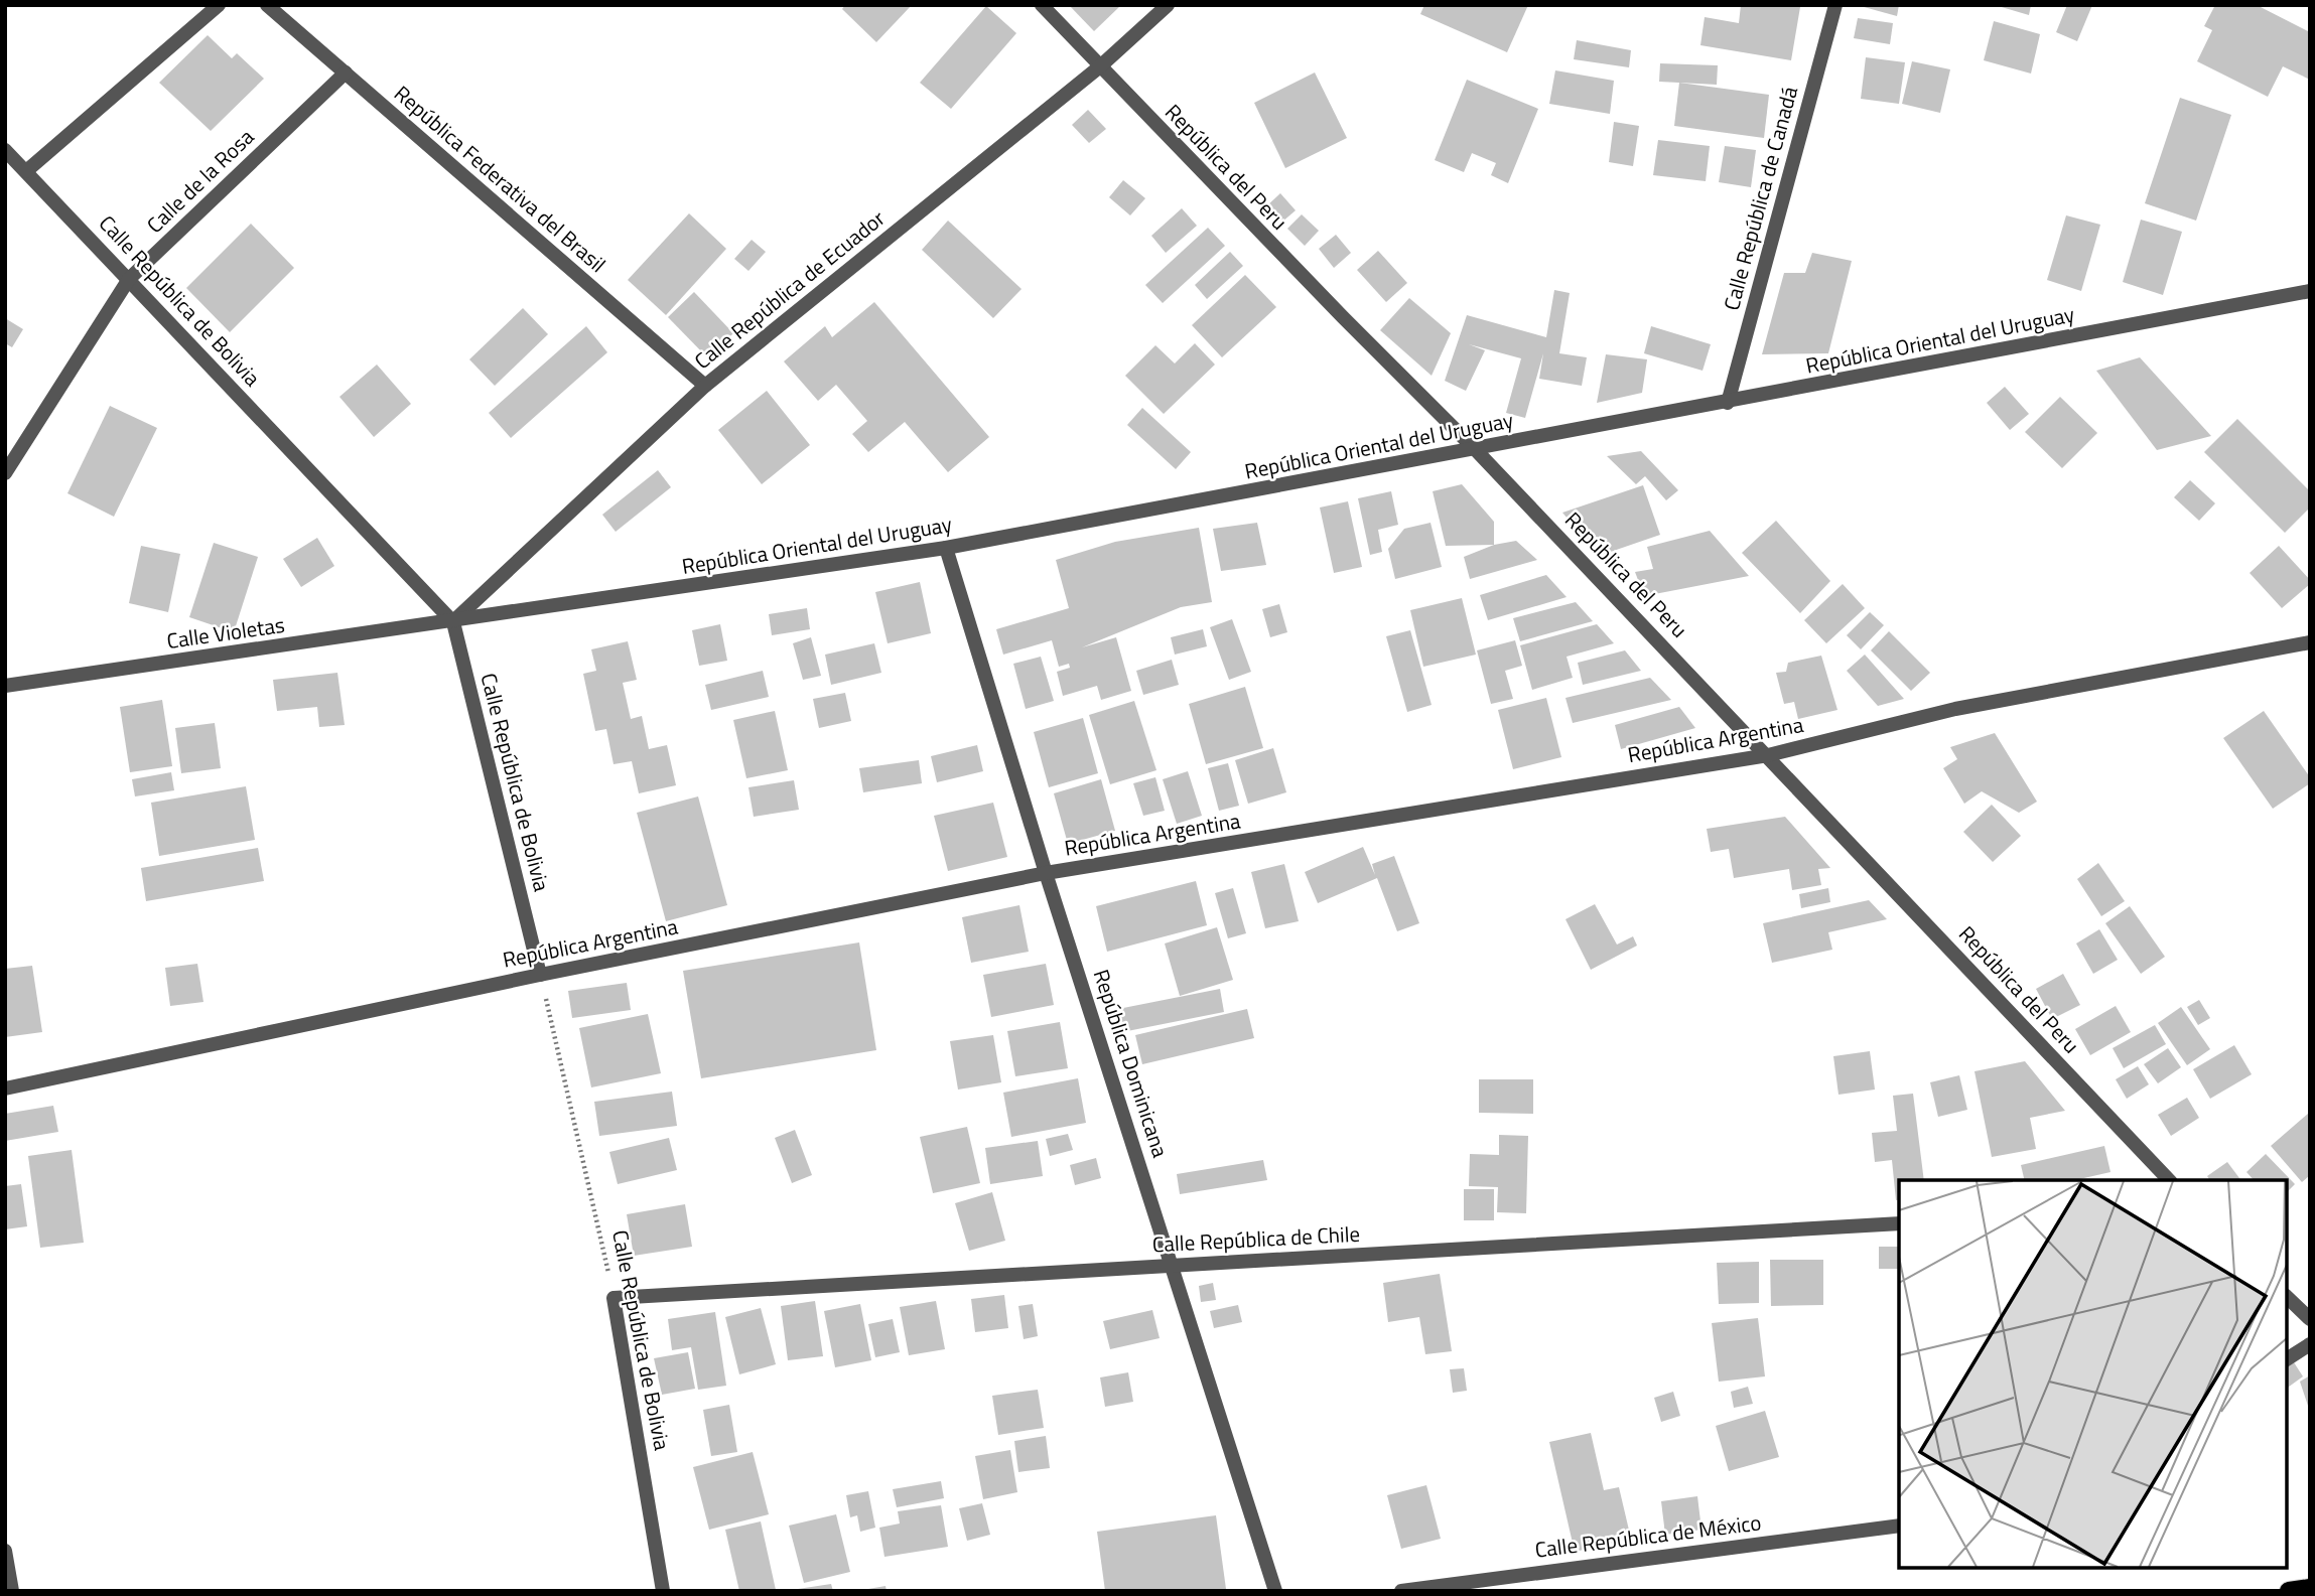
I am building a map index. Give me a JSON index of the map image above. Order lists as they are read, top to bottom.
{
  "streets": {
    "street": [
      "República del Peru",
      "República Federativa del Brasil",
      "Calle de la Rosa",
      "Calle República de Canadá",
      "Calle República de Ecuador",
      "Calle República de Bolivia",
      "República Oriental del Uruguay",
      "Calle Violetas",
      "República Argentina",
      "República Dominicana",
      "Calle República de Chile",
      "Calle República de México"
    ]
  },
  "crossings": [
    ["República del Peru", "Calle República de Ecuador"],
    ["República del Peru", "República Oriental del Uruguay"],
    ["República del Peru", "República Argentina"],
    ["República Federativa del Brasil", "Calle de la Rosa"],
    ["República Federativa del Brasil", "Calle República de Ecuador"],
    ["Calle de la Rosa", "Calle República de Bolivia"],
    ["Calle República de Canadá", "República Oriental del Uruguay"],
    ["Calle República de Ecuador", "Calle República de Bolivia"],
    ["Calle República de Ecuador", "República Oriental del Uruguay"],
    ["Calle República de Ecuador", "Calle Violetas"],
    ["Calle República de Bolivia", "República Oriental del Uruguay"],
    ["Calle República de Bolivia", "Calle Violetas"],
    ["Calle República de Bolivia", "República Argentina"],
    ["Calle República de Bolivia", "Calle República de Chile"],
    ["República Oriental del Uruguay", "Calle Violetas"],
    ["República Oriental del Uruguay", "República Dominicana"],
    ["República Argentina", "República Dominicana"],
    ["República Dominicana", "Calle República de Chile"]
  ]
}
